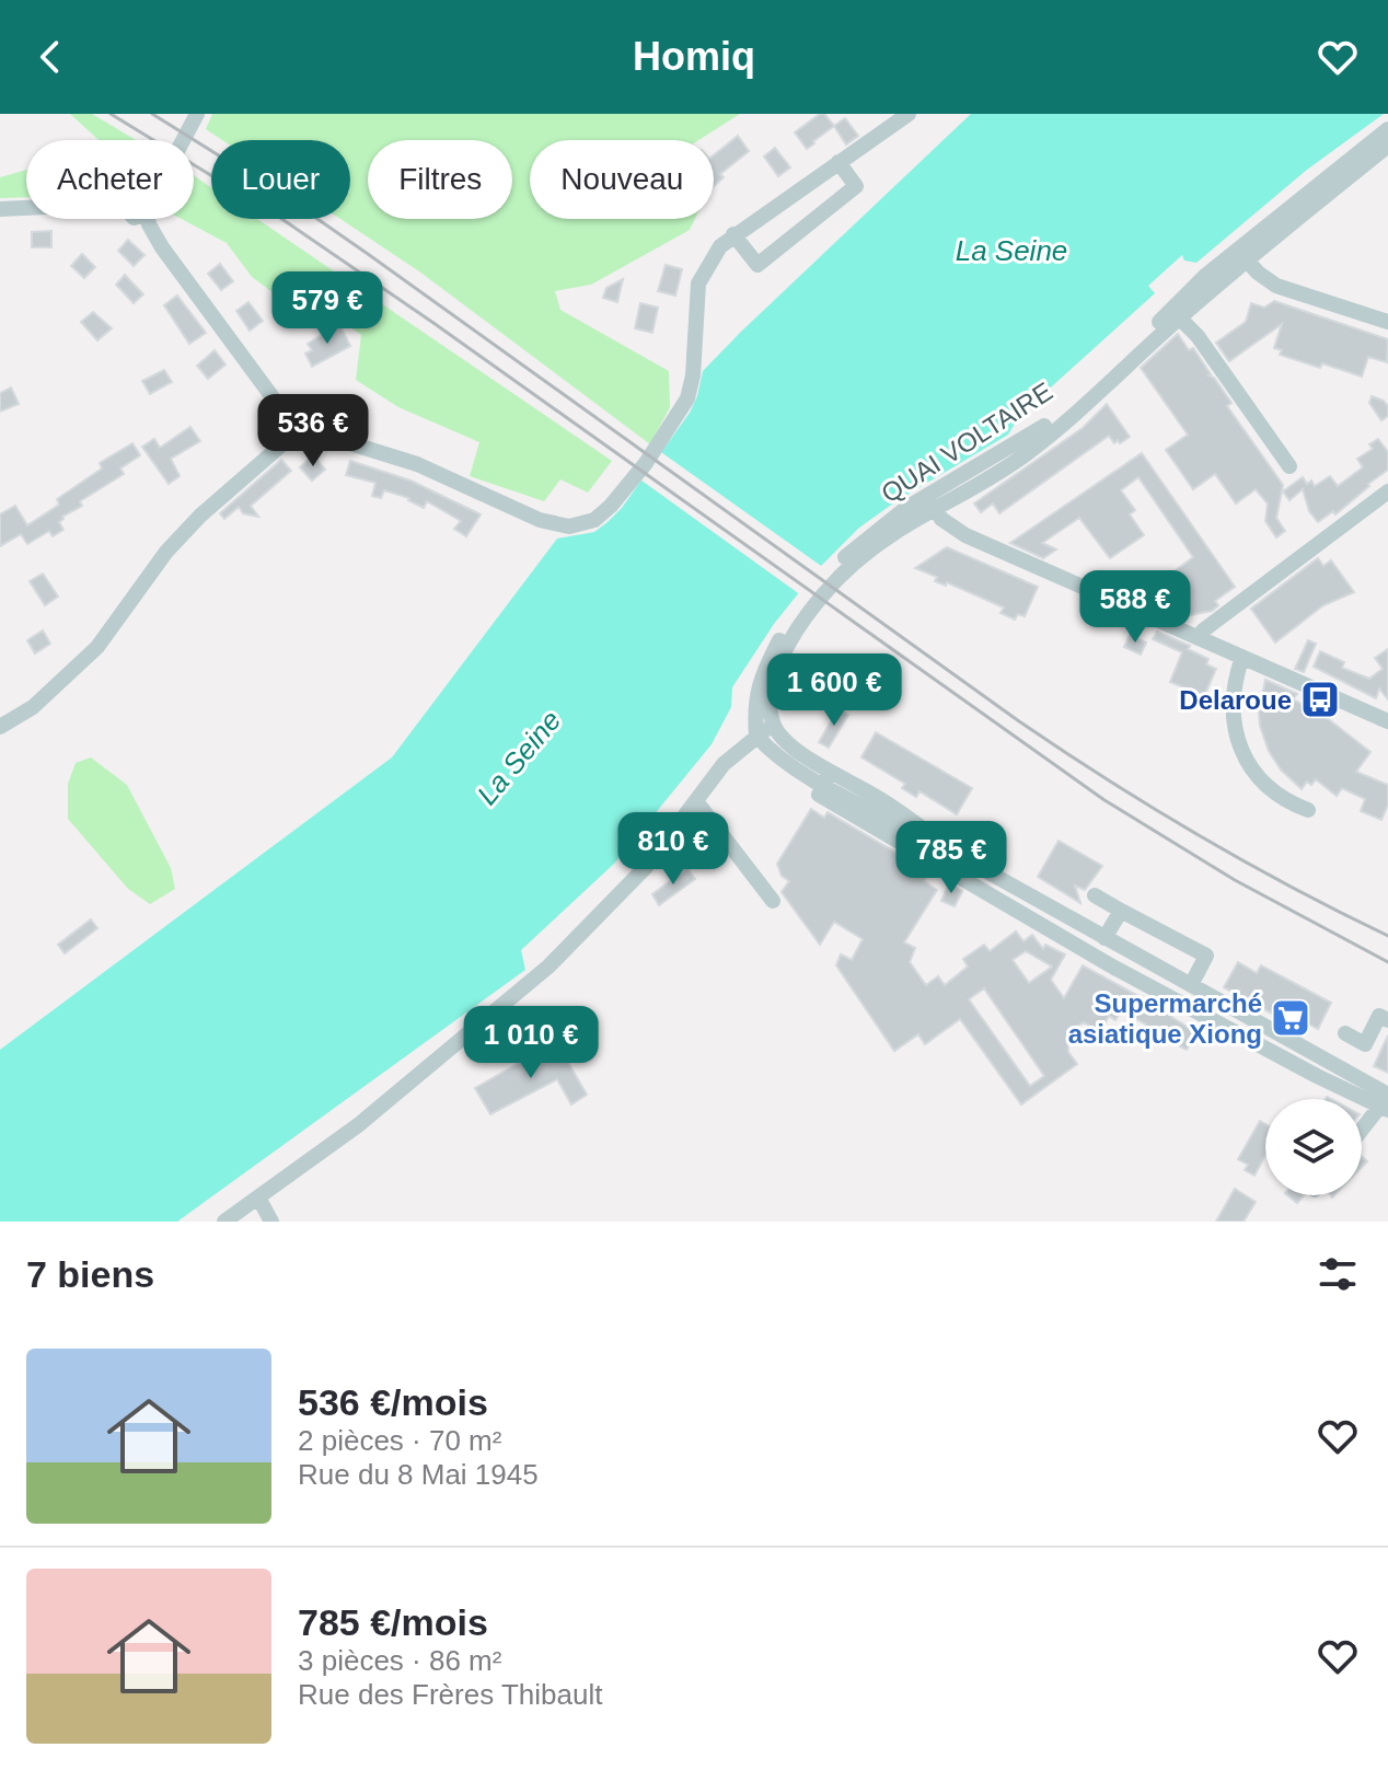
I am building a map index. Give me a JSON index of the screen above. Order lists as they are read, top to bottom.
{
  "streets": {
    "street": ["QUAI VOLTAIRE"]
  },
  "water": ["La Seine"],
  "places": {
    "bus stop": ["Delaroue"],
    "supermarket": ["Supermarché asiatique Xiong"]
  },
  "page": {
    "header": "Homiq",
    "chip": [
      "Acheter",
      "Louer",
      "Filtres",
      "Nouveau"
    ],
    "price": [
      "579 €",
      "536 €",
      "588 €",
      "1 600 €",
      "810 €",
      "785 €",
      "1 010 €"
    ],
    "heading": "7 biens",
    "list": [
      {
        "name": "536 €/mois",
        "note": "2 pièces · 70 m² · Rue du 8 Mai 1945"
      },
      {
        "name": "785 €/mois",
        "note": "3 pièces · 86 m² · Rue des Frères Thibault"
      }
    ]
  }
}
